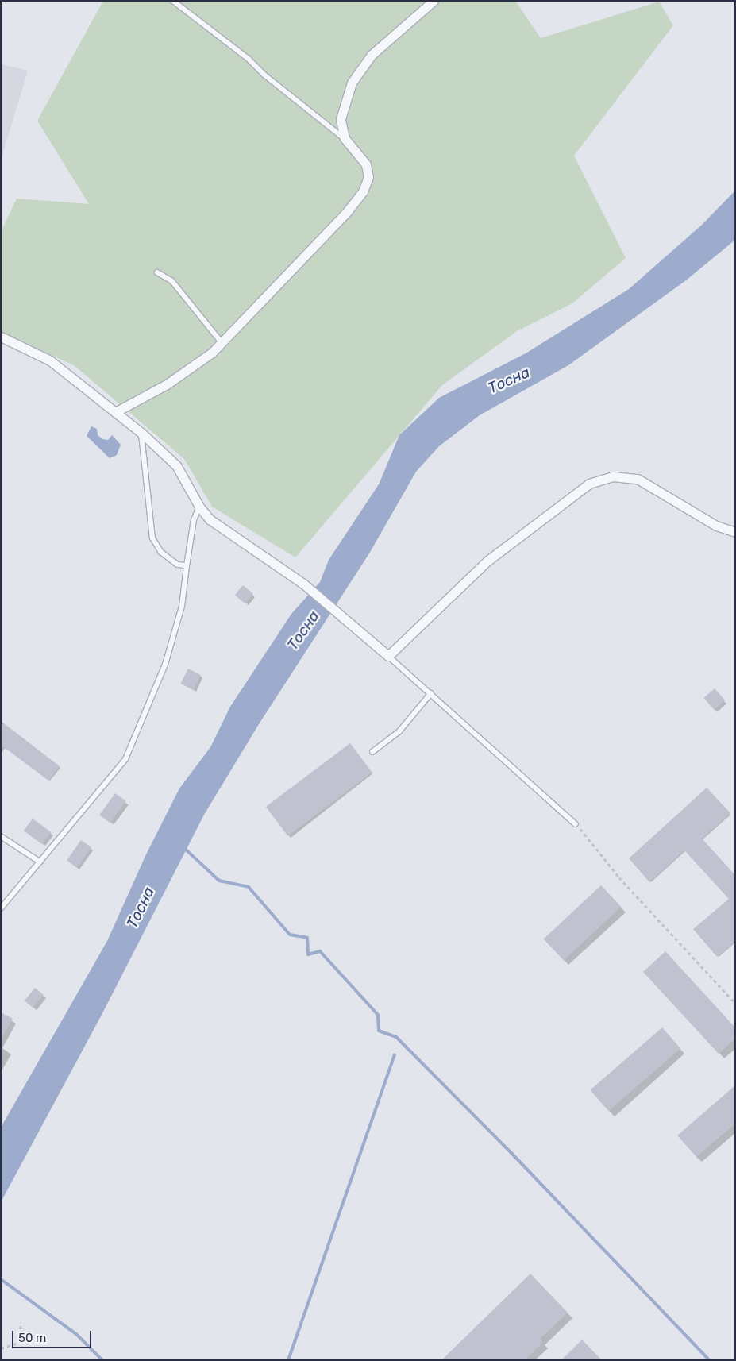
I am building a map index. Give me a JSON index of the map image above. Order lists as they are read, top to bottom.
{
  "water": ["Тосна"],
  "scale_bar": "50 m"
}
